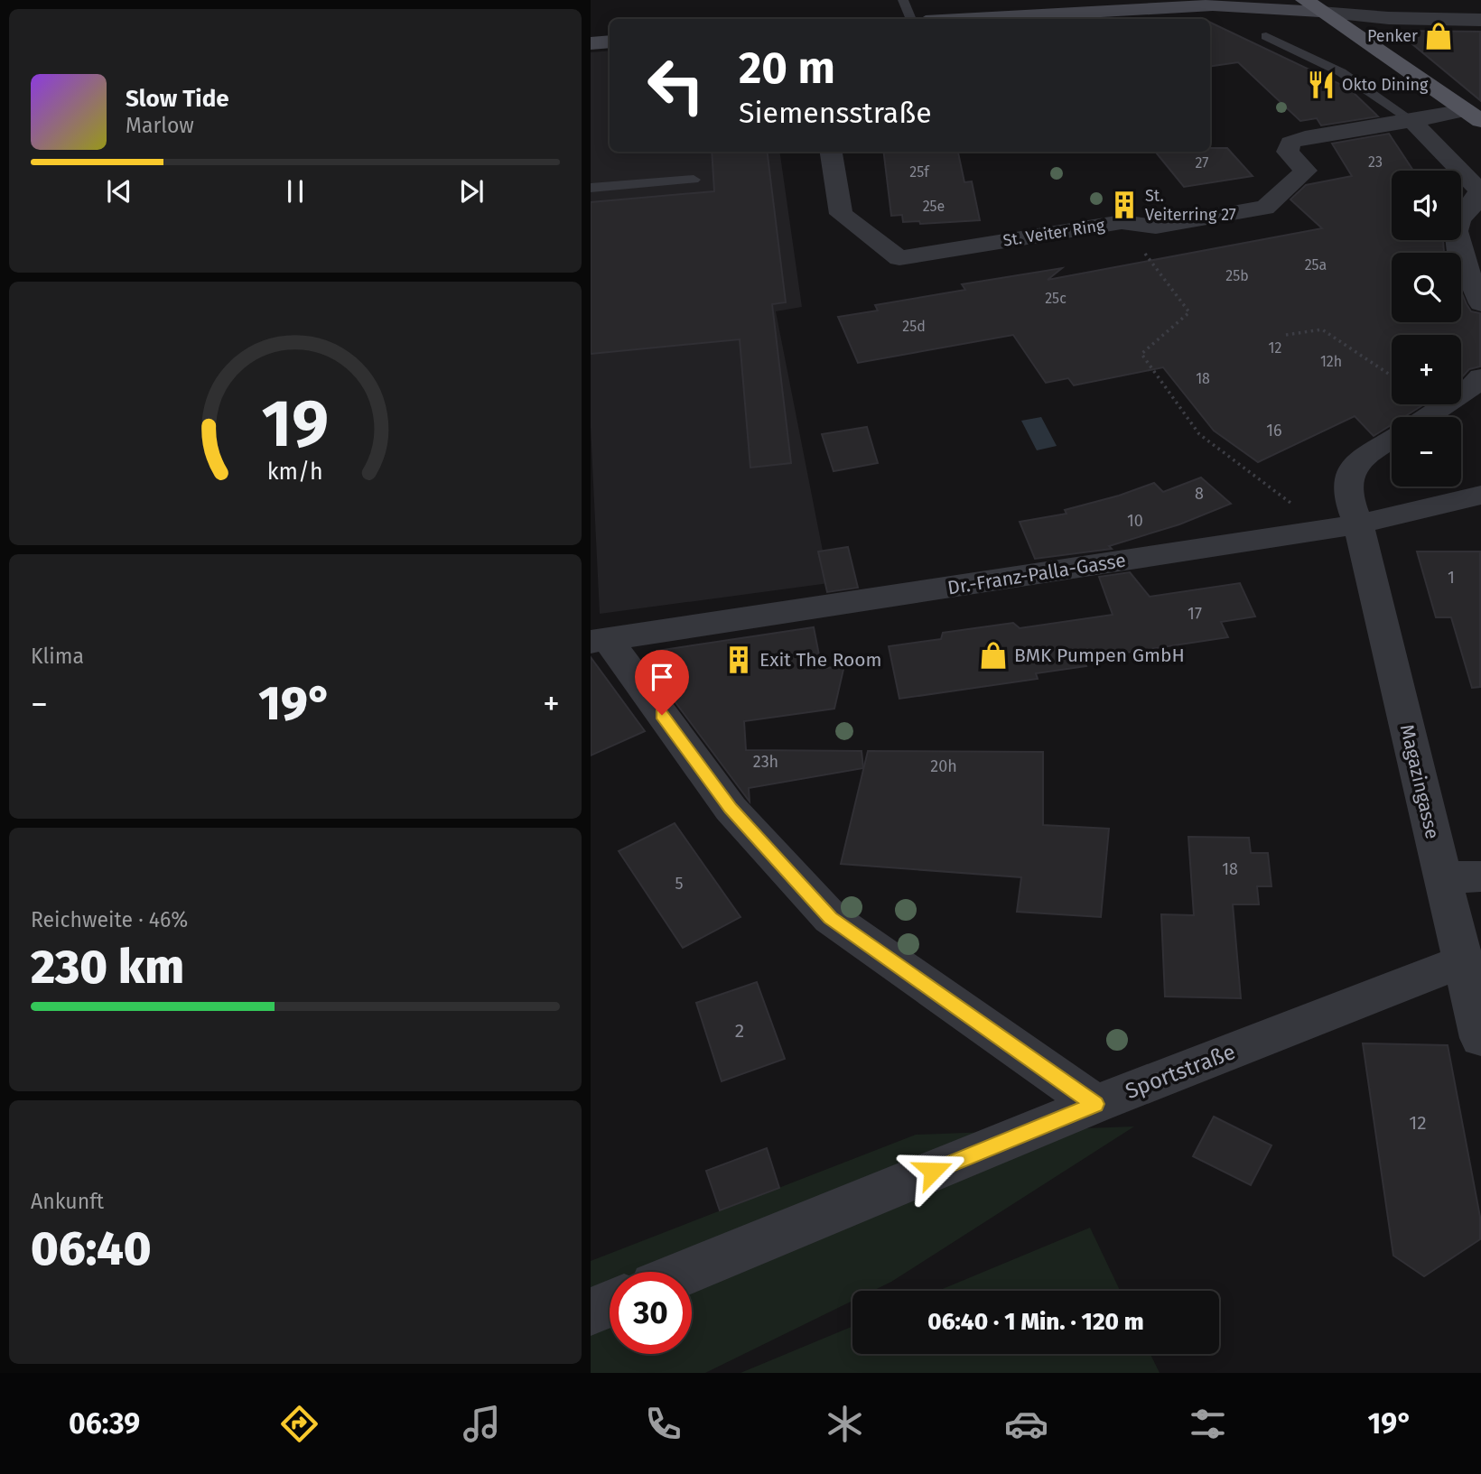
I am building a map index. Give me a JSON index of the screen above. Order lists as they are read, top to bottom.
{
  "streets": {
    "street": [
      "St. Veiter Ring",
      "Dr.-Franz-Palla-Gasse",
      "Magazingasse",
      "Sportstraße"
    ]
  },
  "crossings": [
    ["Dr.-Franz-Palla-Gasse", "Magazingasse"],
    ["Magazingasse", "Sportstraße"]
  ],
  "places": {
    "shop": ["Penker", "BMK Pumpen GmbH"],
    "restaurant": ["Okto Dining"],
    "building": ["St. Veiterring 27", "Exit The Room"]
  },
  "house_numbers": [
    "23",
    "27",
    "25f",
    "25e",
    "25a",
    "25b",
    "25c",
    "25d",
    "12",
    "12h",
    "18",
    "16",
    "8",
    "10",
    "1",
    "17",
    "23h",
    "20h",
    "18",
    "5",
    "2",
    "12"
  ],
  "page": {
    "turn": ["20 m", "Siemensstraße"],
    "song": ["Slow Tide", "Marlow"],
    "map_buttons": ["+", "−"],
    "tile": [
      "Klima",
      ["Reichweite · 46%", "230 km"],
      ["Ankunft", "06:40"]
    ],
    "heat": ["−", "19°", "+"],
    "limit": "30",
    "trip": "06:40 · 1 Min. · 120 m",
    "tabs": ["06:39", "19°"],
    "gauge": ["19", "km/h"]
  }
}
